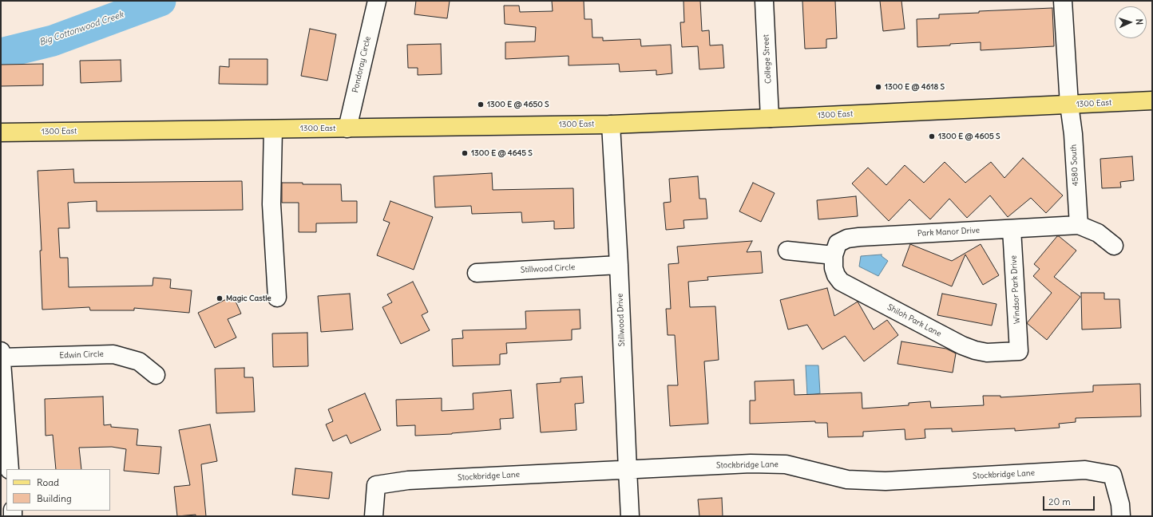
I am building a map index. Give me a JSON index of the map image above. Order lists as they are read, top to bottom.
{
  "streets": {
    "main road": ["1300 East"],
    "street": [
      "College Street",
      "Pondoray Circle",
      "4580 South",
      "Park Manor Drive",
      "Stillwood Circle",
      "Windsor Park Drive",
      "Stillwood Drive",
      "Shiloh Park Lane",
      "Edwin Circle",
      "Stockbridge Lane"
    ]
  },
  "crossings": [
    ["College Street", "1300 East"],
    ["Pondoray Circle", "1300 East"],
    ["1300 East", "4580 South"],
    ["1300 East", "Stillwood Drive"],
    ["4580 South", "Park Manor Drive"],
    ["Park Manor Drive", "Windsor Park Drive"],
    ["Park Manor Drive", "Shiloh Park Lane"],
    ["Stillwood Circle", "Stillwood Drive"],
    ["Windsor Park Drive", "Shiloh Park Lane"],
    ["Stillwood Drive", "Stockbridge Lane"]
  ],
  "water": ["Big Cottonwood Creek"],
  "places": [
    "1300 E @ 4618 S",
    "1300 E @ 4650 S",
    "1300 E @ 4605 S",
    "1300 E @ 4645 S",
    "Magic Castle"
  ],
  "legend": ["Road", "Building"],
  "scale_bar": "20 m",
  "north": "right"
}
